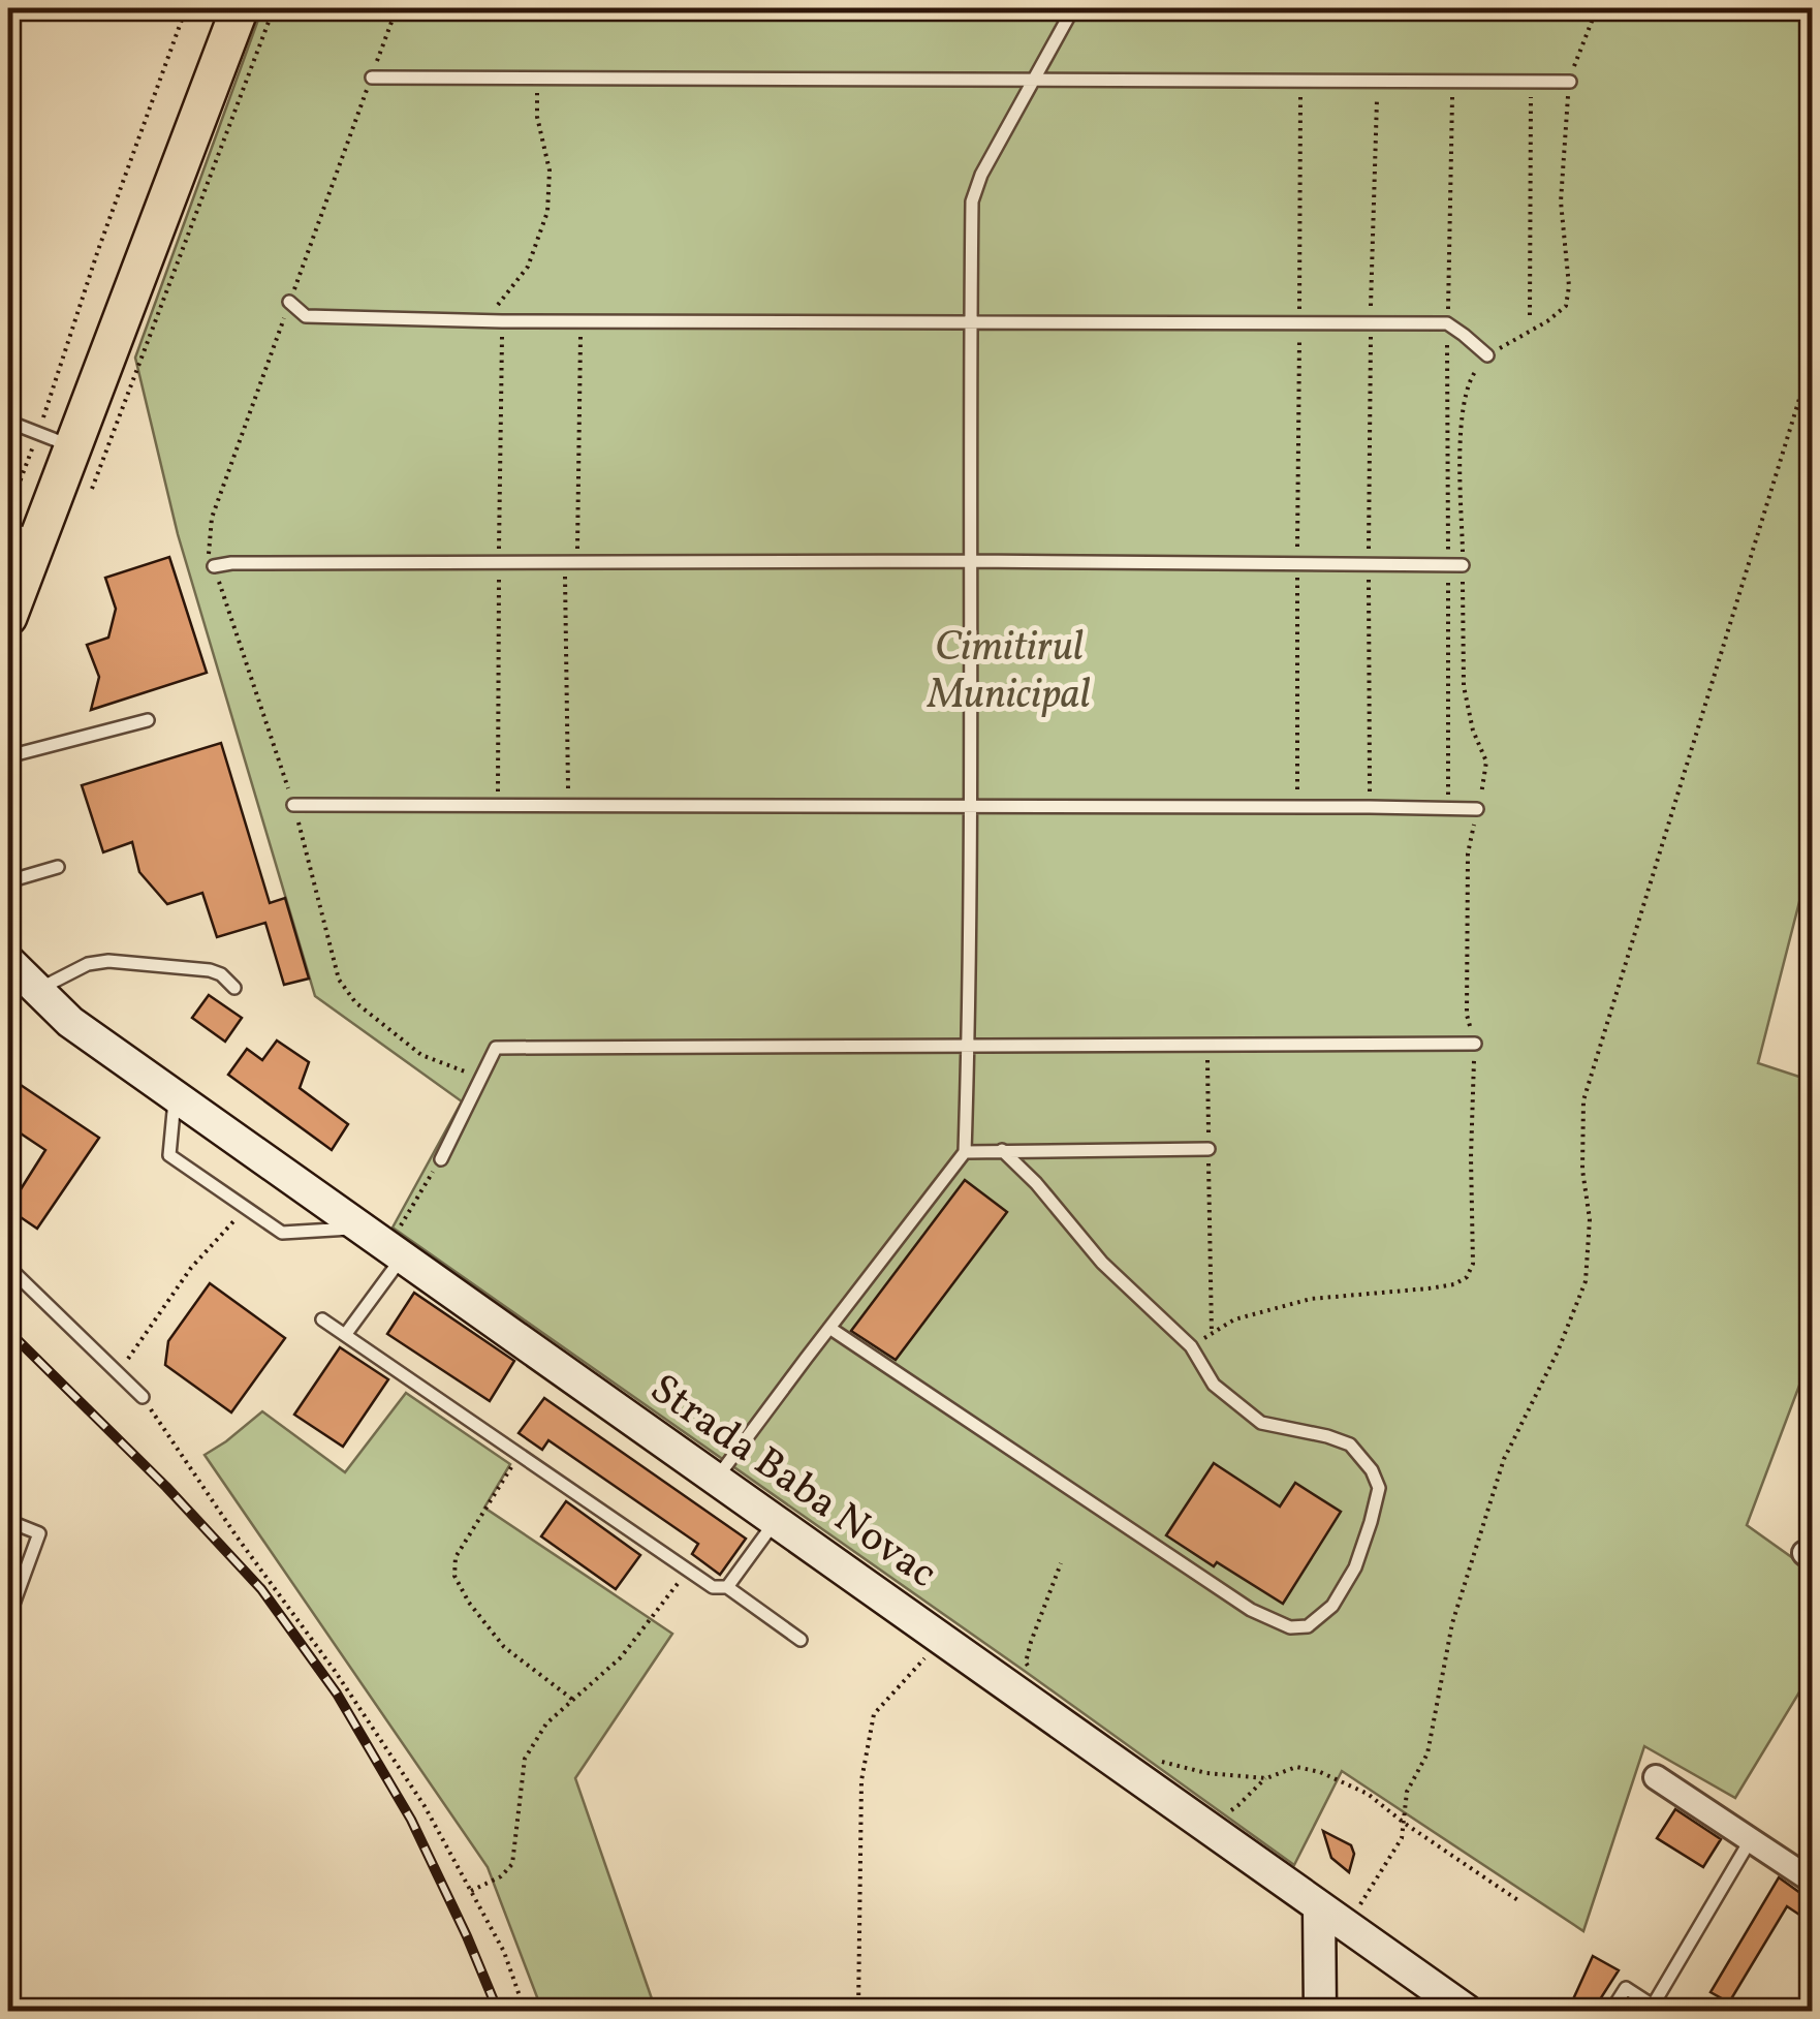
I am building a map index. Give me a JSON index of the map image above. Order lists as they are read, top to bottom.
{
  "streets": {
    "main road": ["Strada Baba Novac"]
  },
  "parks": ["Cimitirul Municipal"]
}
